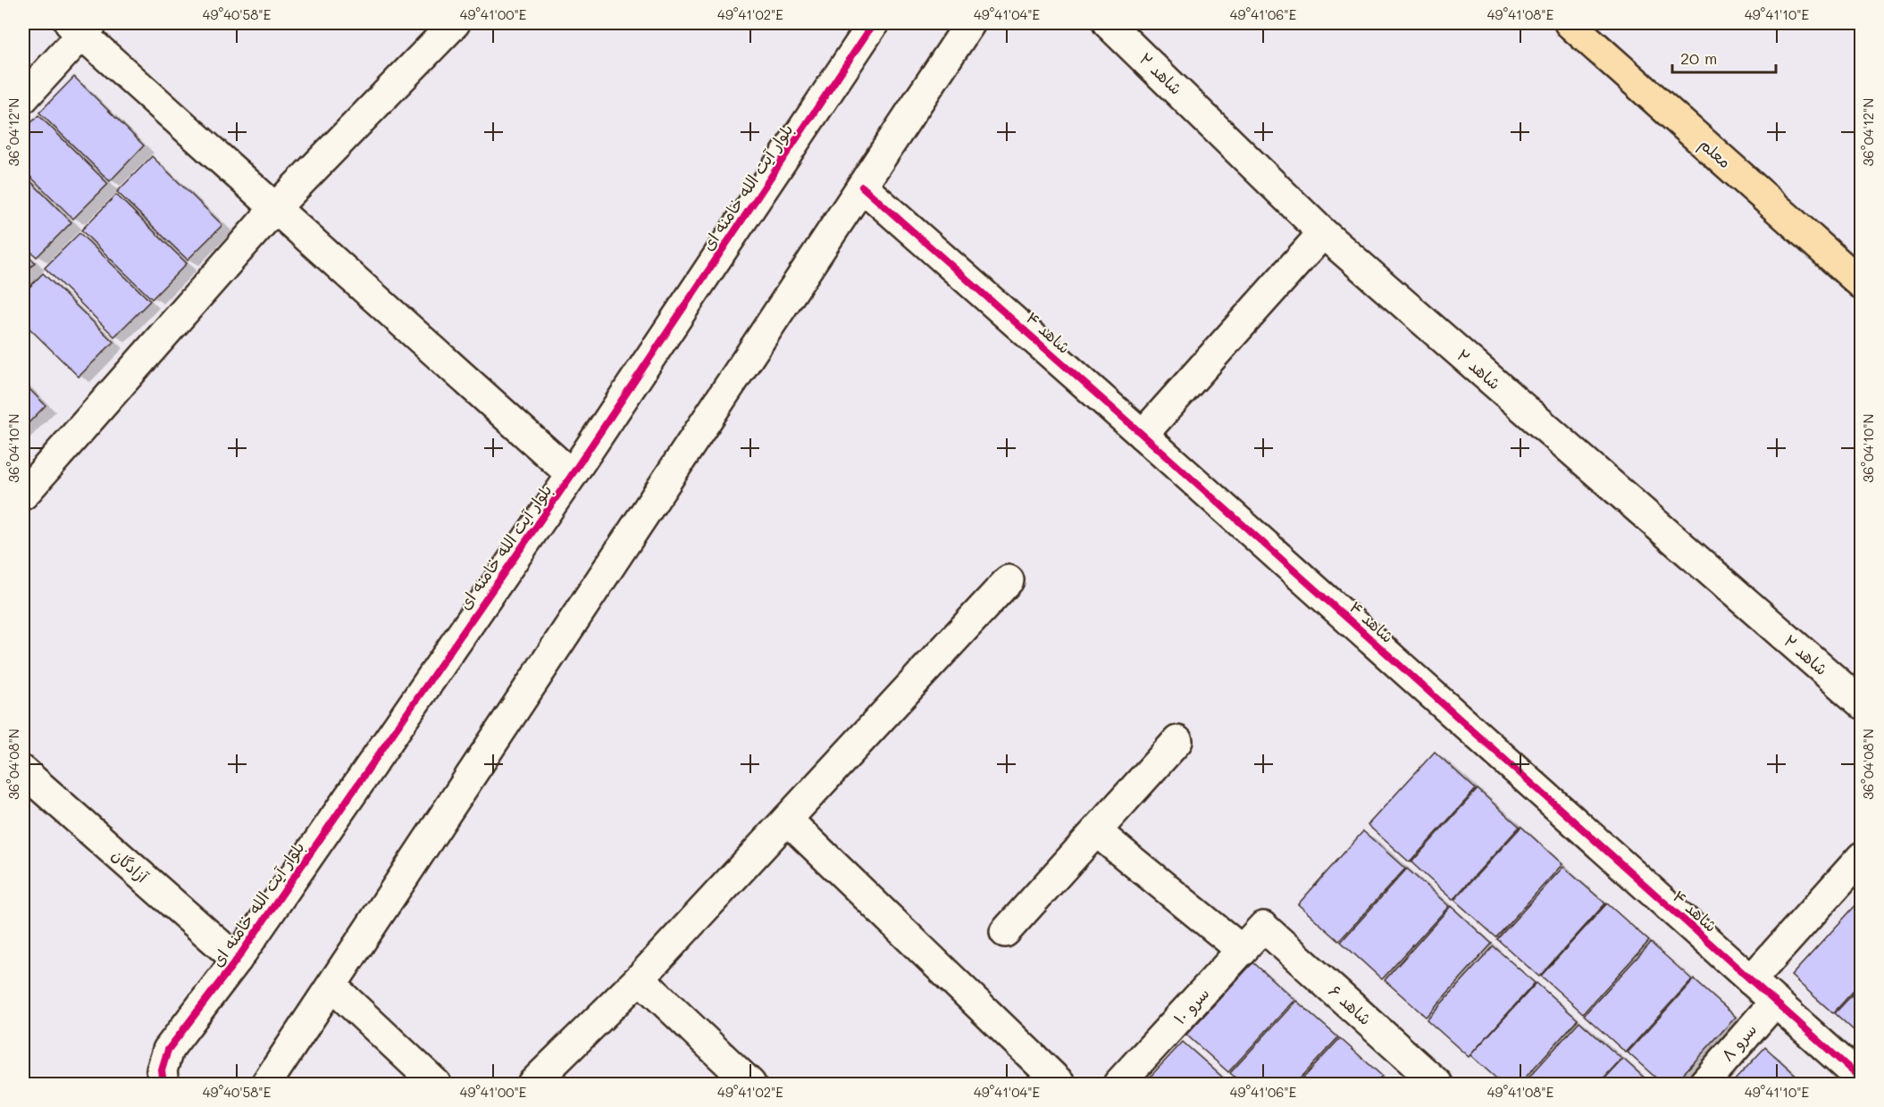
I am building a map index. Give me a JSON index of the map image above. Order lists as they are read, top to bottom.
{
  "streets": {
    "main road": ["معلم"],
    "street": [
      "شاهد ۲",
      "بلوار آیت الله خامنه ای",
      "شاهد ۴",
      "آزادگان",
      "شاهد ۶",
      "سرو ۱۰",
      "سرو ۸"
    ]
  },
  "crossings": [
    ["بلوار آیت الله خامنه ای", "آزادگان"],
    ["شاهد ۴", "سرو ۸"],
    ["شاهد ۶", "سرو ۱۰"]
  ],
  "scale_bar": "20 m",
  "coordinates": [
    "49°40'58\"E",
    "49°41'00\"E",
    "49°41'02\"E",
    "49°41'04\"E",
    "49°41'06\"E",
    "49°41'08\"E",
    "49°41'10\"E",
    "36°04'12\"N",
    "36°04'10\"N",
    "36°04'08\"N"
  ]
}
